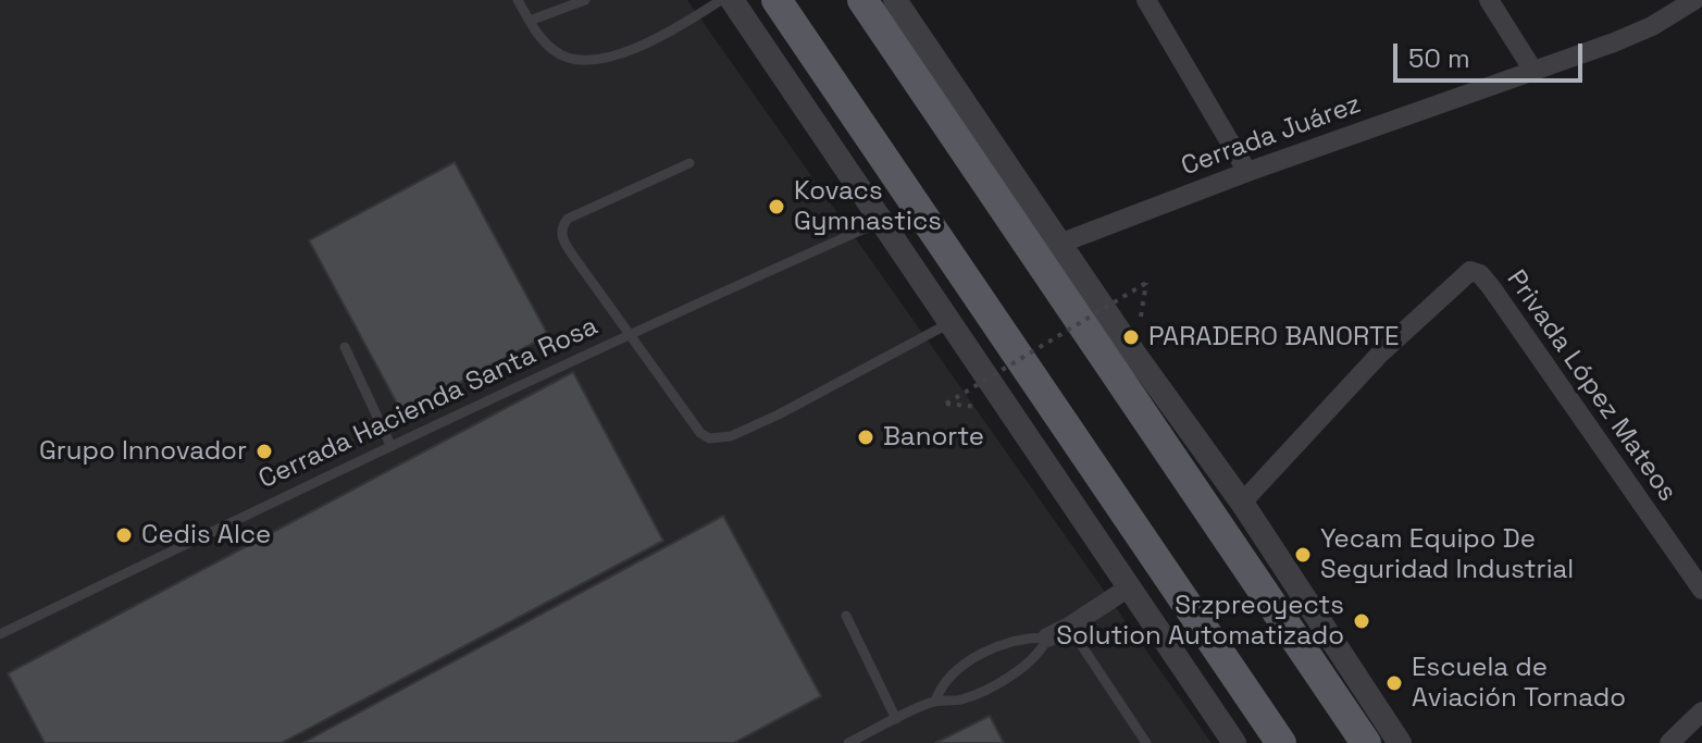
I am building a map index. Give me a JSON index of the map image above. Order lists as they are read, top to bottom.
{
  "streets": {
    "street": ["Cerrada Juárez", "Privada López Mateos"],
    "lane": ["Cerrada Hacienda Santa Rosa"]
  },
  "places": [
    "Kovacs Gymnastics",
    "PARADERO BANORTE",
    "Banorte",
    "Grupo Innovador",
    "Cedis Alce",
    "Yecam Equipo De Seguridad Industrial",
    "Srzpreoyects Solution Automatizado",
    "Escuela de Aviación Tornado"
  ],
  "scale_bar": "50 m"
}
